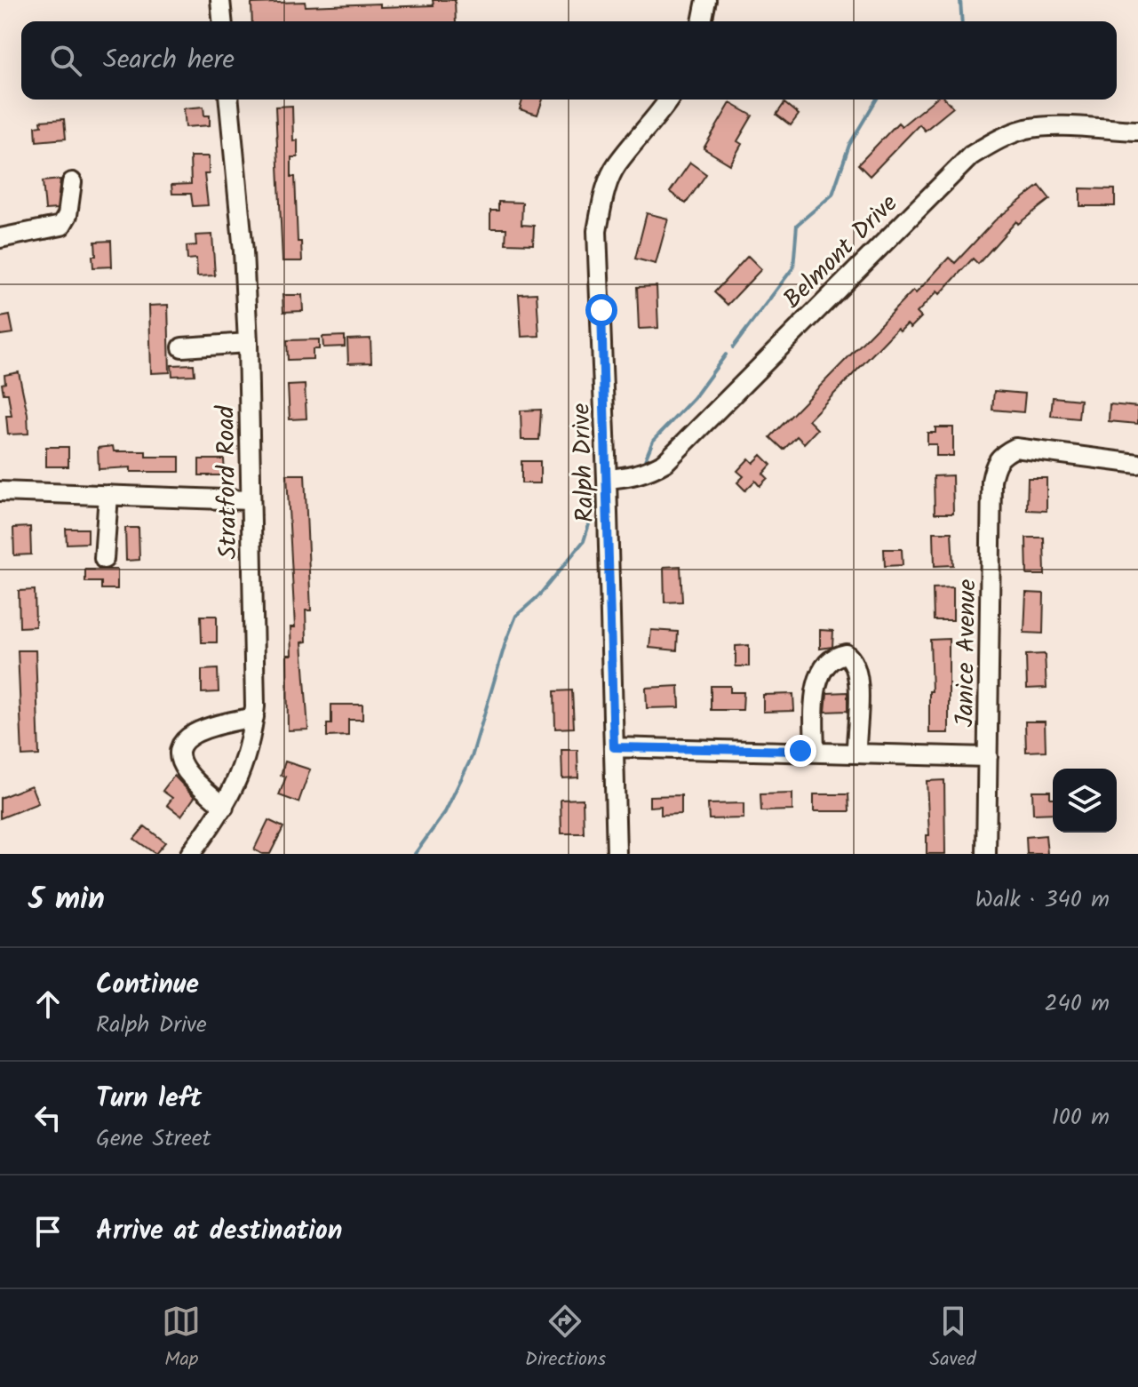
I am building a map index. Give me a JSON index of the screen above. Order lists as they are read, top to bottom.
{
  "streets": {
    "street": [
      "Belmont Drive",
      "Ralph Drive",
      "Stratford Road",
      "Janice Avenue"
    ]
  },
  "crossings": [
    ["Belmont Drive", "Ralph Drive"]
  ],
  "page": {
    "search": "Search here",
    "heading": ["5 min", "Walk · 340 m"],
    "list": [
      ["Continue", "Ralph Drive", "240 m"],
      ["Turn left", "Gene Street", "100 m"],
      "Arrive at destination"
    ],
    "nav": ["Map", "Directions", "Saved"]
  }
}
